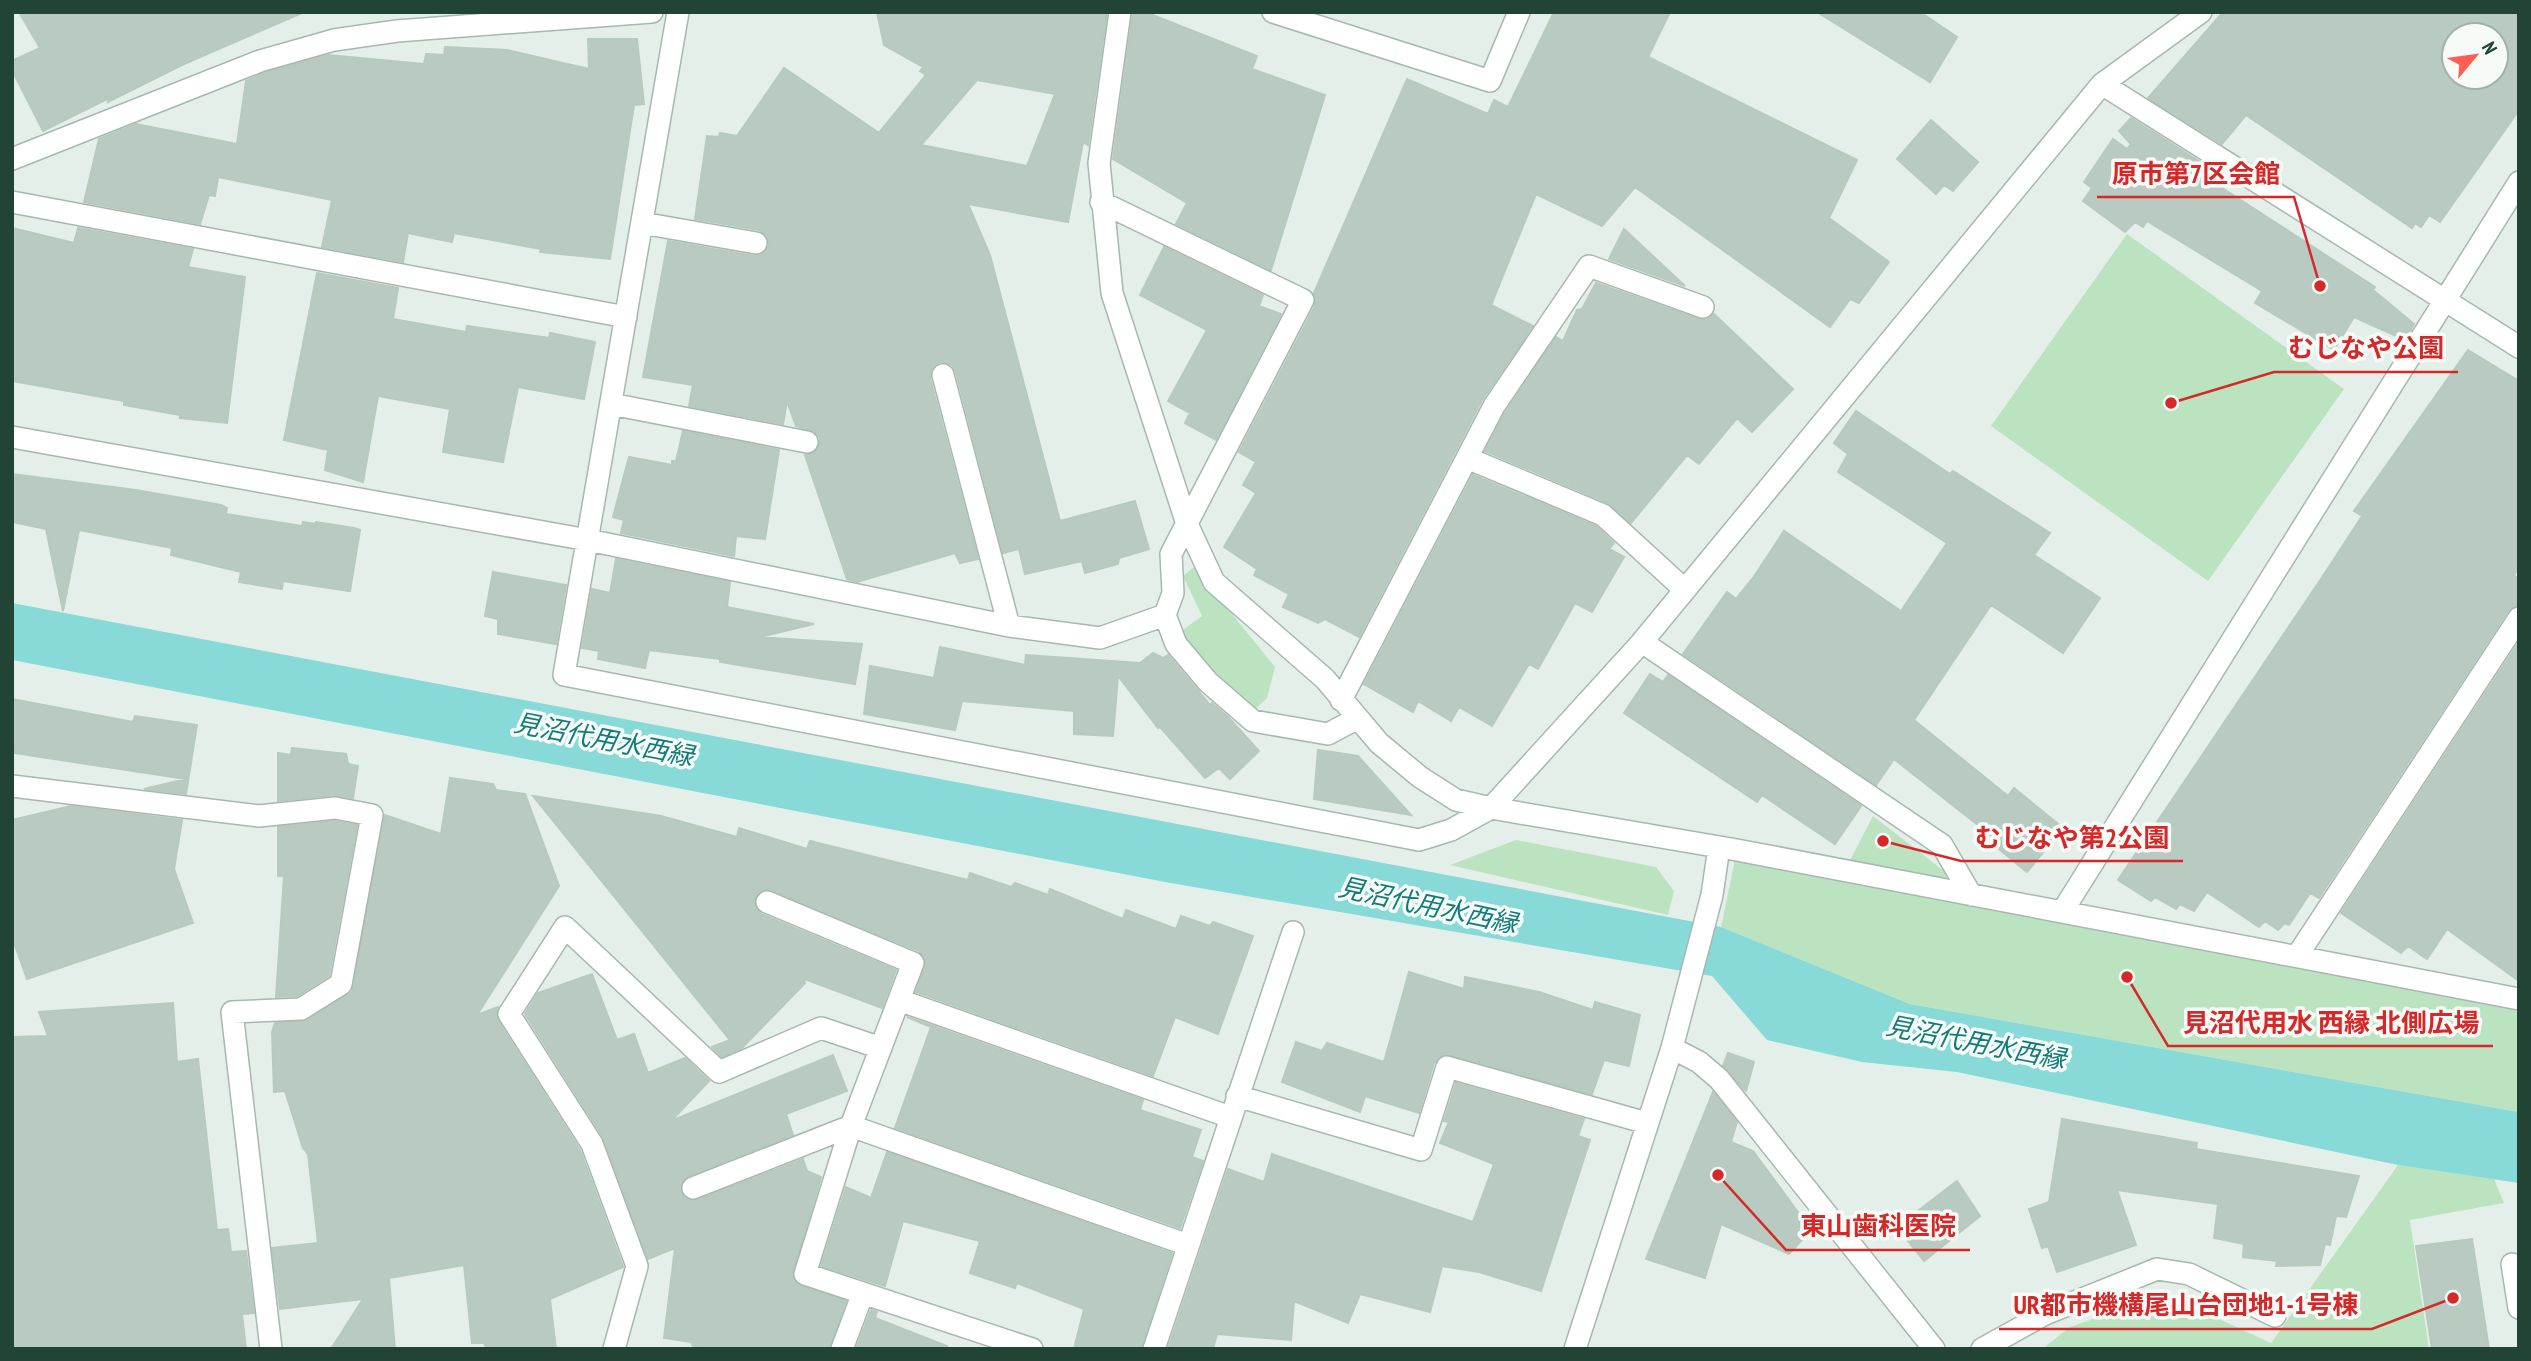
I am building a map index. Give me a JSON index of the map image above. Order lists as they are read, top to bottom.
{
  "water": ["見沼代用水西緑", "見沼代用水西縁"],
  "places": [
    "原市第7区会館",
    "むじなや公園",
    "むじなや第2公園",
    "見沼代用水 西縁 北側広場",
    "東山歯科医院",
    "UR都市機構尾山台団地1-1号棟"
  ],
  "north": "top right"
}
